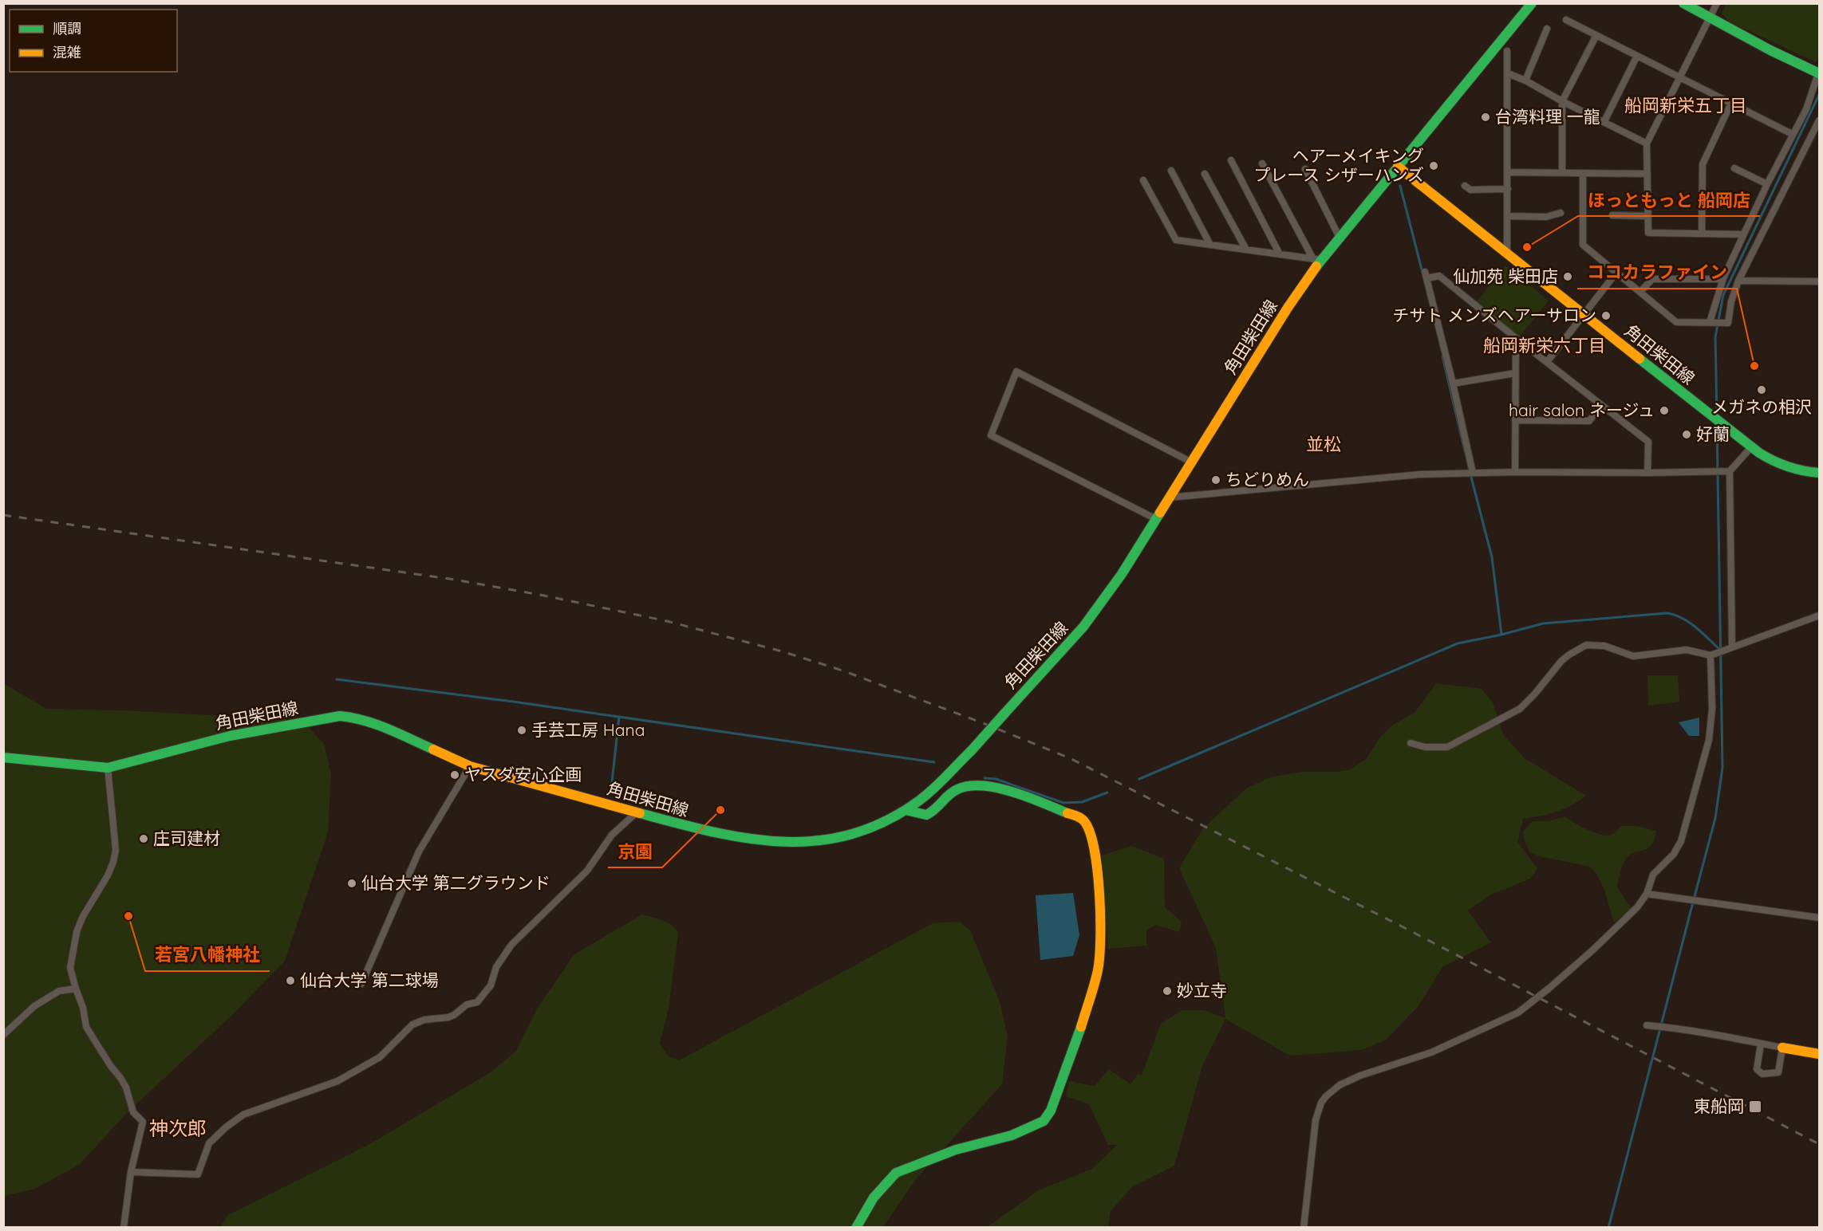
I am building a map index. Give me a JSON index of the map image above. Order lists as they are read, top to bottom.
{
  "streets": {
    "main road": ["角田柴田線"]
  },
  "districts": [
    "船岡新栄五丁目",
    "船岡新栄六丁目",
    "並松",
    "神次郎"
  ],
  "places": {
    "other": [
      "台湾料理 一龍",
      "ヘアーメイキング プレース シザーハンズ",
      "ほっともっと 船岡店",
      "仙加苑 柴田店",
      "チサト メンズヘアーサロン",
      "ココカラファイン",
      "メガネの相沢",
      "hair salon ネージュ",
      "好蘭",
      "ちどりめん",
      "手芸工房 Hana",
      "ヤスダ安心企画",
      "京園",
      "庄司建材",
      "仙台大学 第二グラウンド",
      "若宮八幡神社",
      "仙台大学 第二球場",
      "妙立寺"
    ],
    "transit": ["東船岡"]
  },
  "legend": ["順調", "混雑"]
}
